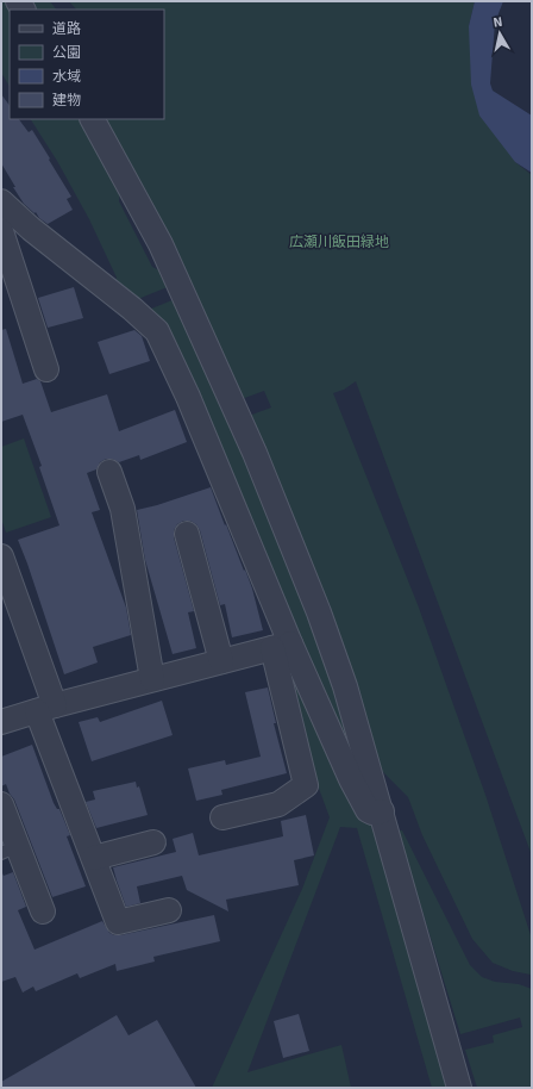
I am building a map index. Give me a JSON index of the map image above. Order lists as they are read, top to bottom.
{
  "parks": ["広瀬川飯田緑地"],
  "legend": [
    "道路",
    "公園",
    "水域",
    "建物"
  ],
  "north": "top"
}
